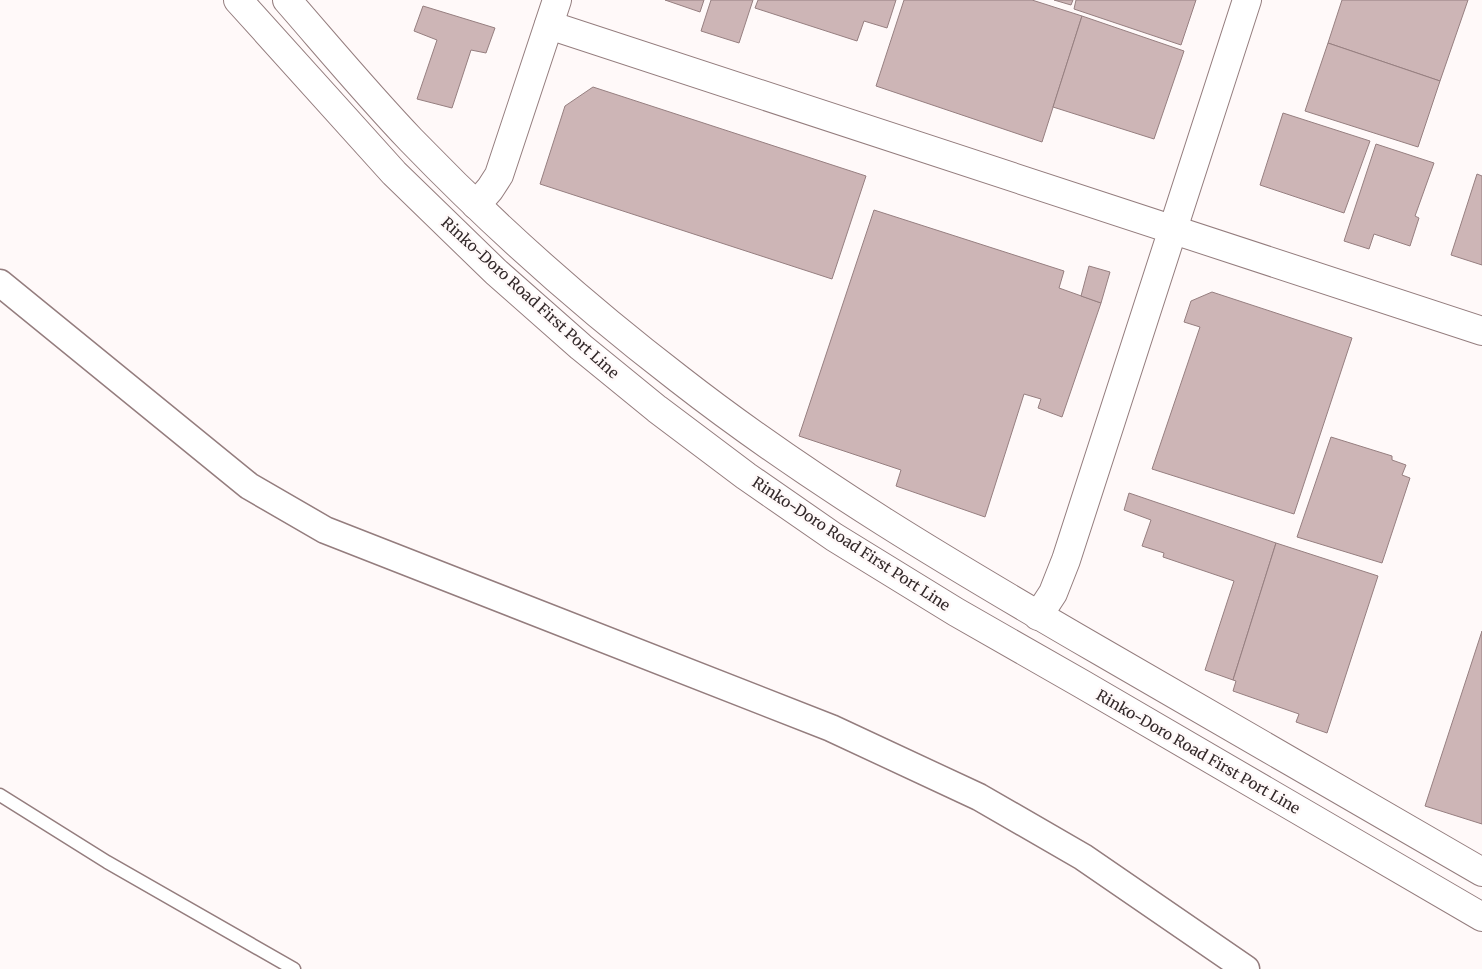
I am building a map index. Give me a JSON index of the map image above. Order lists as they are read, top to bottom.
{
  "streets": {
    "street": ["Rinko-Doro Road First Port Line"]
  }
}
